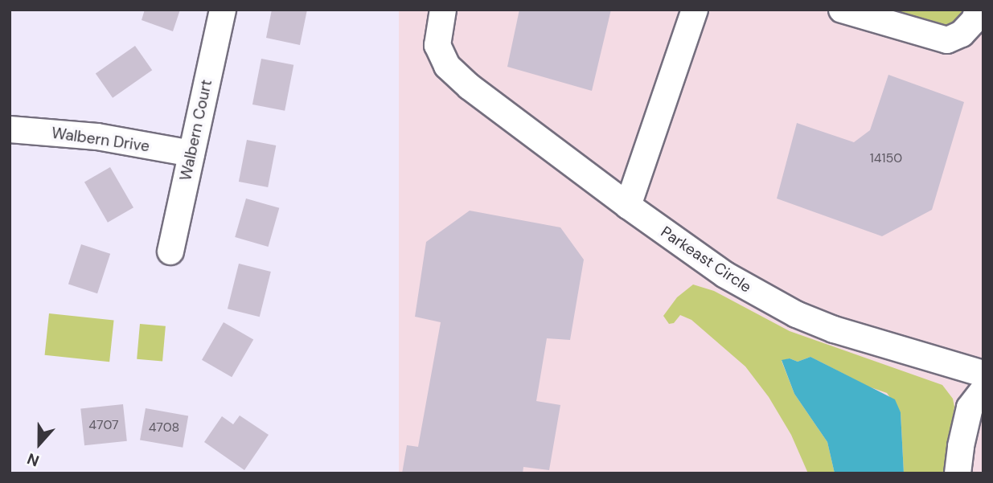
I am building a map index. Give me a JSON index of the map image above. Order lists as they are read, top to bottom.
{
  "streets": {
    "street": ["Walbern Court", "Walbern Drive", "Parkeast Circle"]
  },
  "crossings": [
    ["Walbern Court", "Walbern Drive"]
  ],
  "house_numbers": ["14150", "4707", "4708"],
  "north": "bottom"
}
